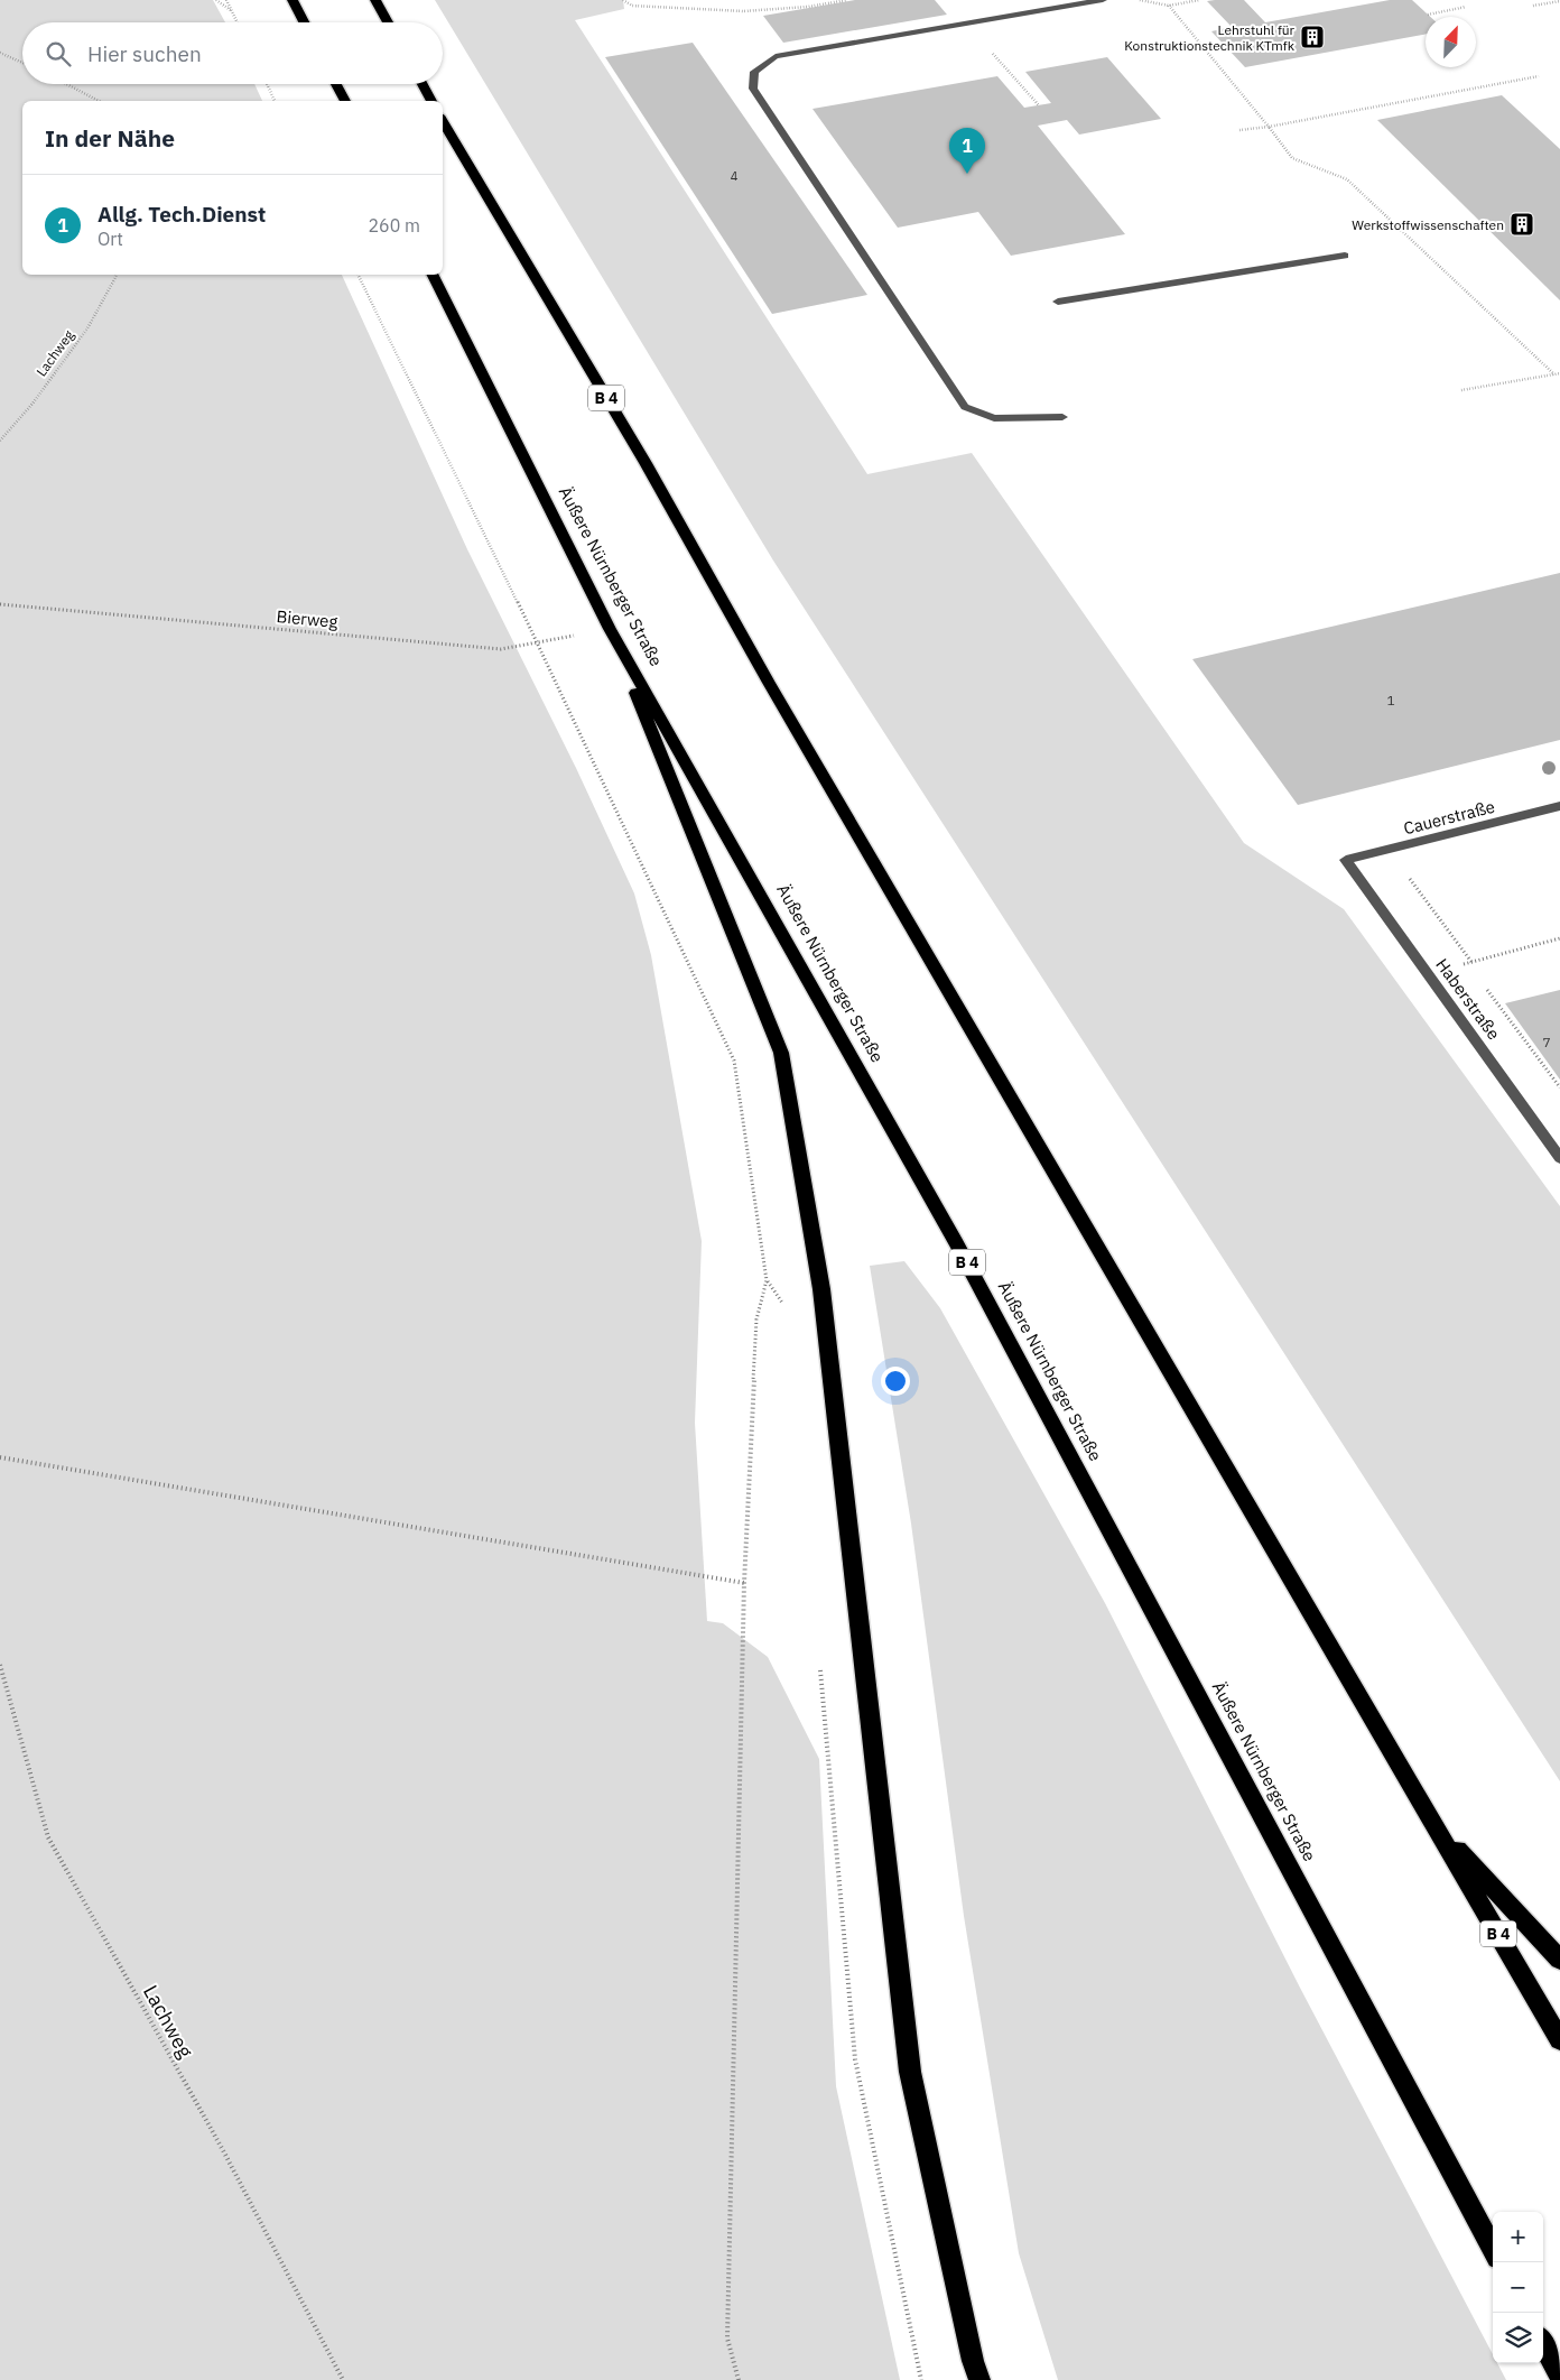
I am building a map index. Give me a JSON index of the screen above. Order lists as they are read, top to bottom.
{
  "streets": {
    "highway": ["B 4", "Äußere Nürnberger Straße"],
    "street": ["Cauerstraße", "Haberstraße"],
    "path": ["Lachweg", "Bierweg"]
  },
  "crossings": [
    ["Äußere Nürnberger Straße", "Bierweg"],
    ["Cauerstraße", "Haberstraße"]
  ],
  "places": {
    "building": ["Lehrstuhl für Konstruktionstechnik KTmfk", "Werkstoffwissenschaften"]
  },
  "house_numbers": ["4", "1", "7"],
  "north": "top right",
  "page": {
    "search": "Hier suchen",
    "heading": "In der Nähe",
    "pins": "1",
    "list": [
      {
        "mark": "1",
        "name": "Allg. Tech.Dienst",
        "note": "Ort",
        "value": "260 m"
      }
    ],
    "map_buttons": ["+", "−"]
  }
}
